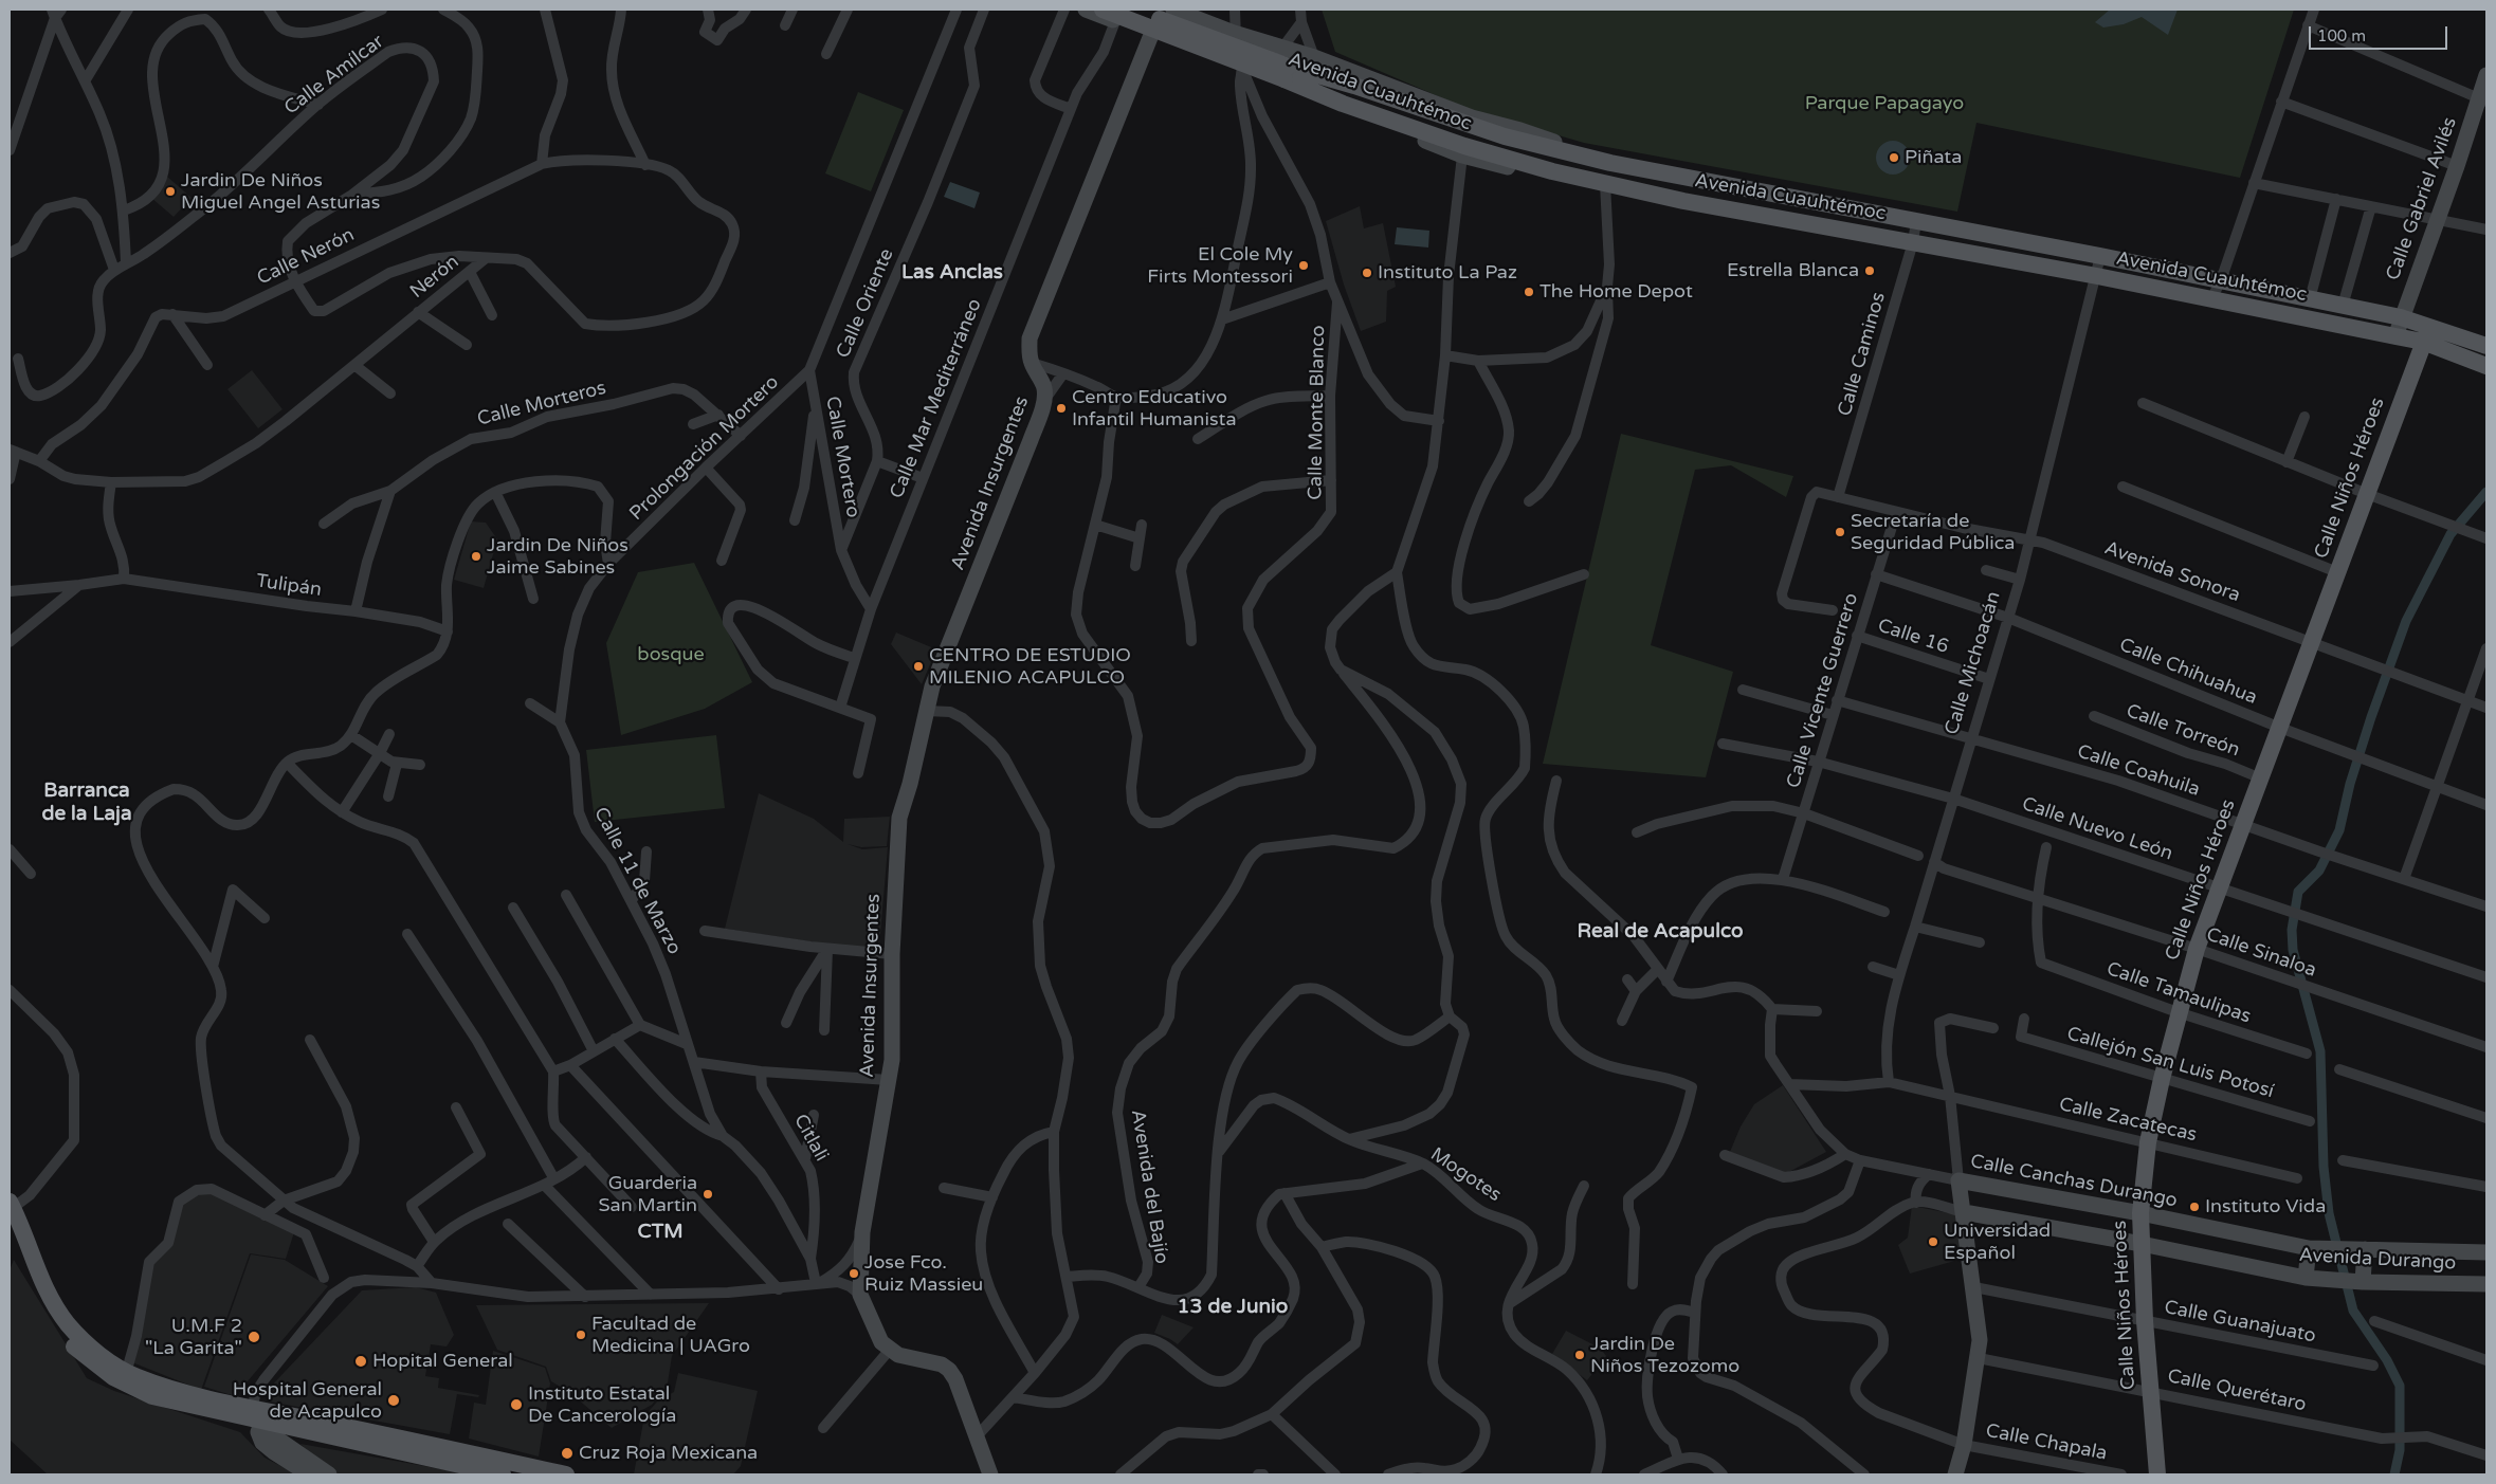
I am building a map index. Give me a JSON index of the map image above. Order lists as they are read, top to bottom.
{
  "streets": {
    "main road": [
      "Avenida Cuauhtémoc",
      "Calle Gabriel Avilés",
      "Calle Niños Héroes",
      "Avenida Insurgentes",
      "Calle Canchas Durango",
      "Avenida Durango"
    ],
    "street": [
      "Calle Amílcar",
      "Calle Nerón",
      "Nerón",
      "Calle Oriente",
      "Calle Caminos",
      "Calle Mar Mediterráneo",
      "Calle Morteros",
      "Calle Monte Blanco",
      "Prolongación Mortero",
      "Calle Mortero",
      "Avenida Sonora",
      "Tulipán",
      "Calle 16",
      "Calle Michoacán",
      "Calle Chihuahua",
      "Calle Vicente Guerrero",
      "Calle Torreón",
      "Calle Coahuila",
      "Calle Nuevo León",
      "Calle 11 de Marzo",
      "Calle Sinaloa",
      "Calle Tamaulipas",
      "Callejón San Luis Potosí",
      "Calle Zacatecas",
      "Citlali",
      "Mogotes",
      "Avenida del Bajío",
      "Calle Guanajuato",
      "Calle Querétaro",
      "Calle Chapala"
    ]
  },
  "crossings": [
    ["Calle Amílcar", "Calle Nerón"],
    ["Calle Amílcar", "Nerón"],
    ["Avenida Cuauhtémoc", "Calle Gabriel Avilés"],
    ["Avenida Cuauhtémoc", "Calle Caminos"],
    ["Avenida Cuauhtémoc", "Calle Mar Mediterráneo"],
    ["Avenida Cuauhtémoc", "Calle Niños Héroes"],
    ["Avenida Cuauhtémoc", "Calle Michoacán"],
    ["Calle Nerón", "Nerón"],
    ["Calle Oriente", "Calle Mortero"],
    ["Calle Caminos", "Avenida Sonora"],
    ["Calle Morteros", "Prolongación Mortero"],
    ["Prolongación Mortero", "Calle Mortero"],
    ["Prolongación Mortero", "Tulipán"],
    ["Calle Niños Héroes", "Avenida Sonora"],
    ["Calle Niños Héroes", "Calle Chihuahua"],
    ["Calle Niños Héroes", "Calle Torreón"],
    ["Calle Niños Héroes", "Calle Coahuila"],
    ["Calle Niños Héroes", "Calle Nuevo León"],
    ["Calle Niños Héroes", "Calle Sinaloa"],
    ["Calle Niños Héroes", "Calle Tamaulipas"],
    ["Calle Niños Héroes", "Callejón San Luis Potosí"],
    ["Calle Niños Héroes", "Calle Zacatecas"],
    ["Calle Niños Héroes", "Calle Canchas Durango"],
    ["Calle Niños Héroes", "Avenida Durango"],
    ["Calle Niños Héroes", "Calle Guanajuato"],
    ["Calle Niños Héroes", "Calle Querétaro"],
    ["Avenida Sonora", "Calle Michoacán"],
    ["Avenida Sonora", "Calle Vicente Guerrero"],
    ["Calle 16", "Calle Michoacán"],
    ["Calle 16", "Calle Vicente Guerrero"],
    ["Calle Michoacán", "Calle Chihuahua"],
    ["Calle Michoacán", "Calle Coahuila"],
    ["Calle Michoacán", "Calle Nuevo León"],
    ["Calle Michoacán", "Calle Sinaloa"],
    ["Calle Michoacán", "Calle Zacatecas"],
    ["Calle Chihuahua", "Calle Vicente Guerrero"],
    ["Calle Vicente Guerrero", "Calle Coahuila"],
    ["Calle Vicente Guerrero", "Calle Nuevo León"],
    ["Calle 11 de Marzo", "Citlali"],
    ["Calle Sinaloa", "Calle Tamaulipas"]
  ],
  "districts": [
    "Las Anclas",
    "Barranca de la Laja",
    "Real de Acapulco",
    "CTM",
    "13 de Junio"
  ],
  "parks": ["Parque Papagayo", "bosque"],
  "places": [
    "Piñata",
    "Jardin De Niños Miguel Angel Asturias",
    "El Cole My Firts Montessori",
    "Estrella Blanca",
    "Instituto La Paz",
    "The Home Depot",
    "Centro Educativo Infantil Humanista",
    "Secretaría de Seguridad Pública",
    "Jardin De Niños Jaime Sabines",
    "CENTRO DE ESTUDIO MILENIO ACAPULCO",
    "Guarderia San Martin",
    "Instituto Vida",
    "Universidad Español",
    "Jose Fco. Ruiz Massieu",
    "Facultad de Medicina | UAGro",
    "U.M.F 2 \"La Garita\"",
    "Jardin De Niños Tezozomo",
    "Hopital General",
    "Hospital General de Acapulco",
    "Instituto Estatal De Cancerología",
    "Cruz Roja Mexicana"
  ],
  "scale_bar": "100 m"
}
